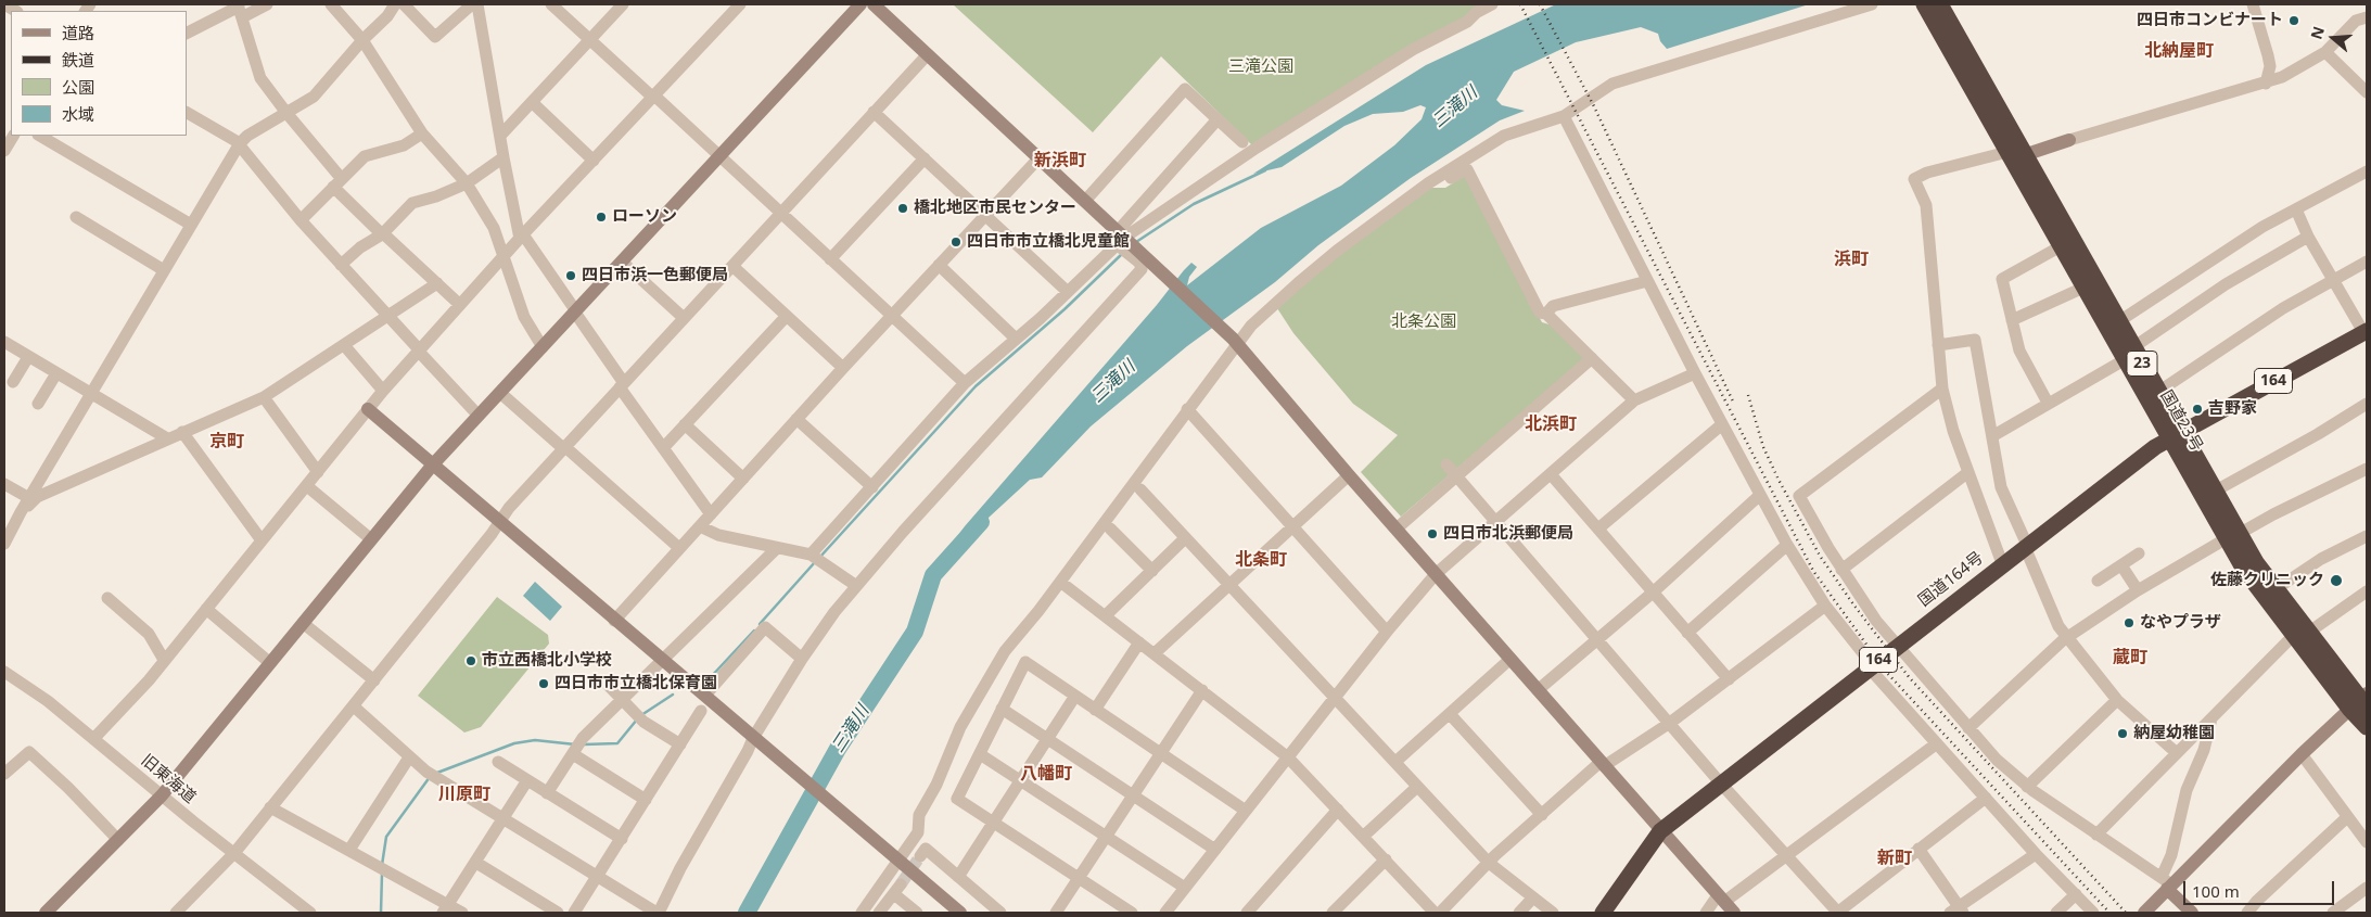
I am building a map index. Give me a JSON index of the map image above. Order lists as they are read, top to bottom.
{
  "streets": {
    "highway": [
      "23",
      "164",
      "国道23号",
      "国道164号"
    ],
    "street": ["旧東海道"]
  },
  "crossings": [
    ["国道23号", "国道164号"]
  ],
  "districts": [
    "北納屋町",
    "新浜町",
    "浜町",
    "北浜町",
    "京町",
    "北条町",
    "蔵町",
    "八幡町",
    "川原町",
    "新町"
  ],
  "water": ["三滝川"],
  "parks": ["三滝公園", "北条公園"],
  "places": [
    "四日市コンビナート",
    "橋北地区市民センター",
    "ローソン",
    "四日市市立橋北児童館",
    "四日市浜一色郵便局",
    "吉野家",
    "四日市北浜郵便局",
    "佐藤クリニック",
    "なやプラザ",
    "市立西橋北小学校",
    "四日市市立橋北保育園",
    "納屋幼稚園"
  ],
  "legend": [
    "道路",
    "鉄道",
    "公園",
    "水域"
  ],
  "scale_bar": "100 m",
  "north": "left"
}
